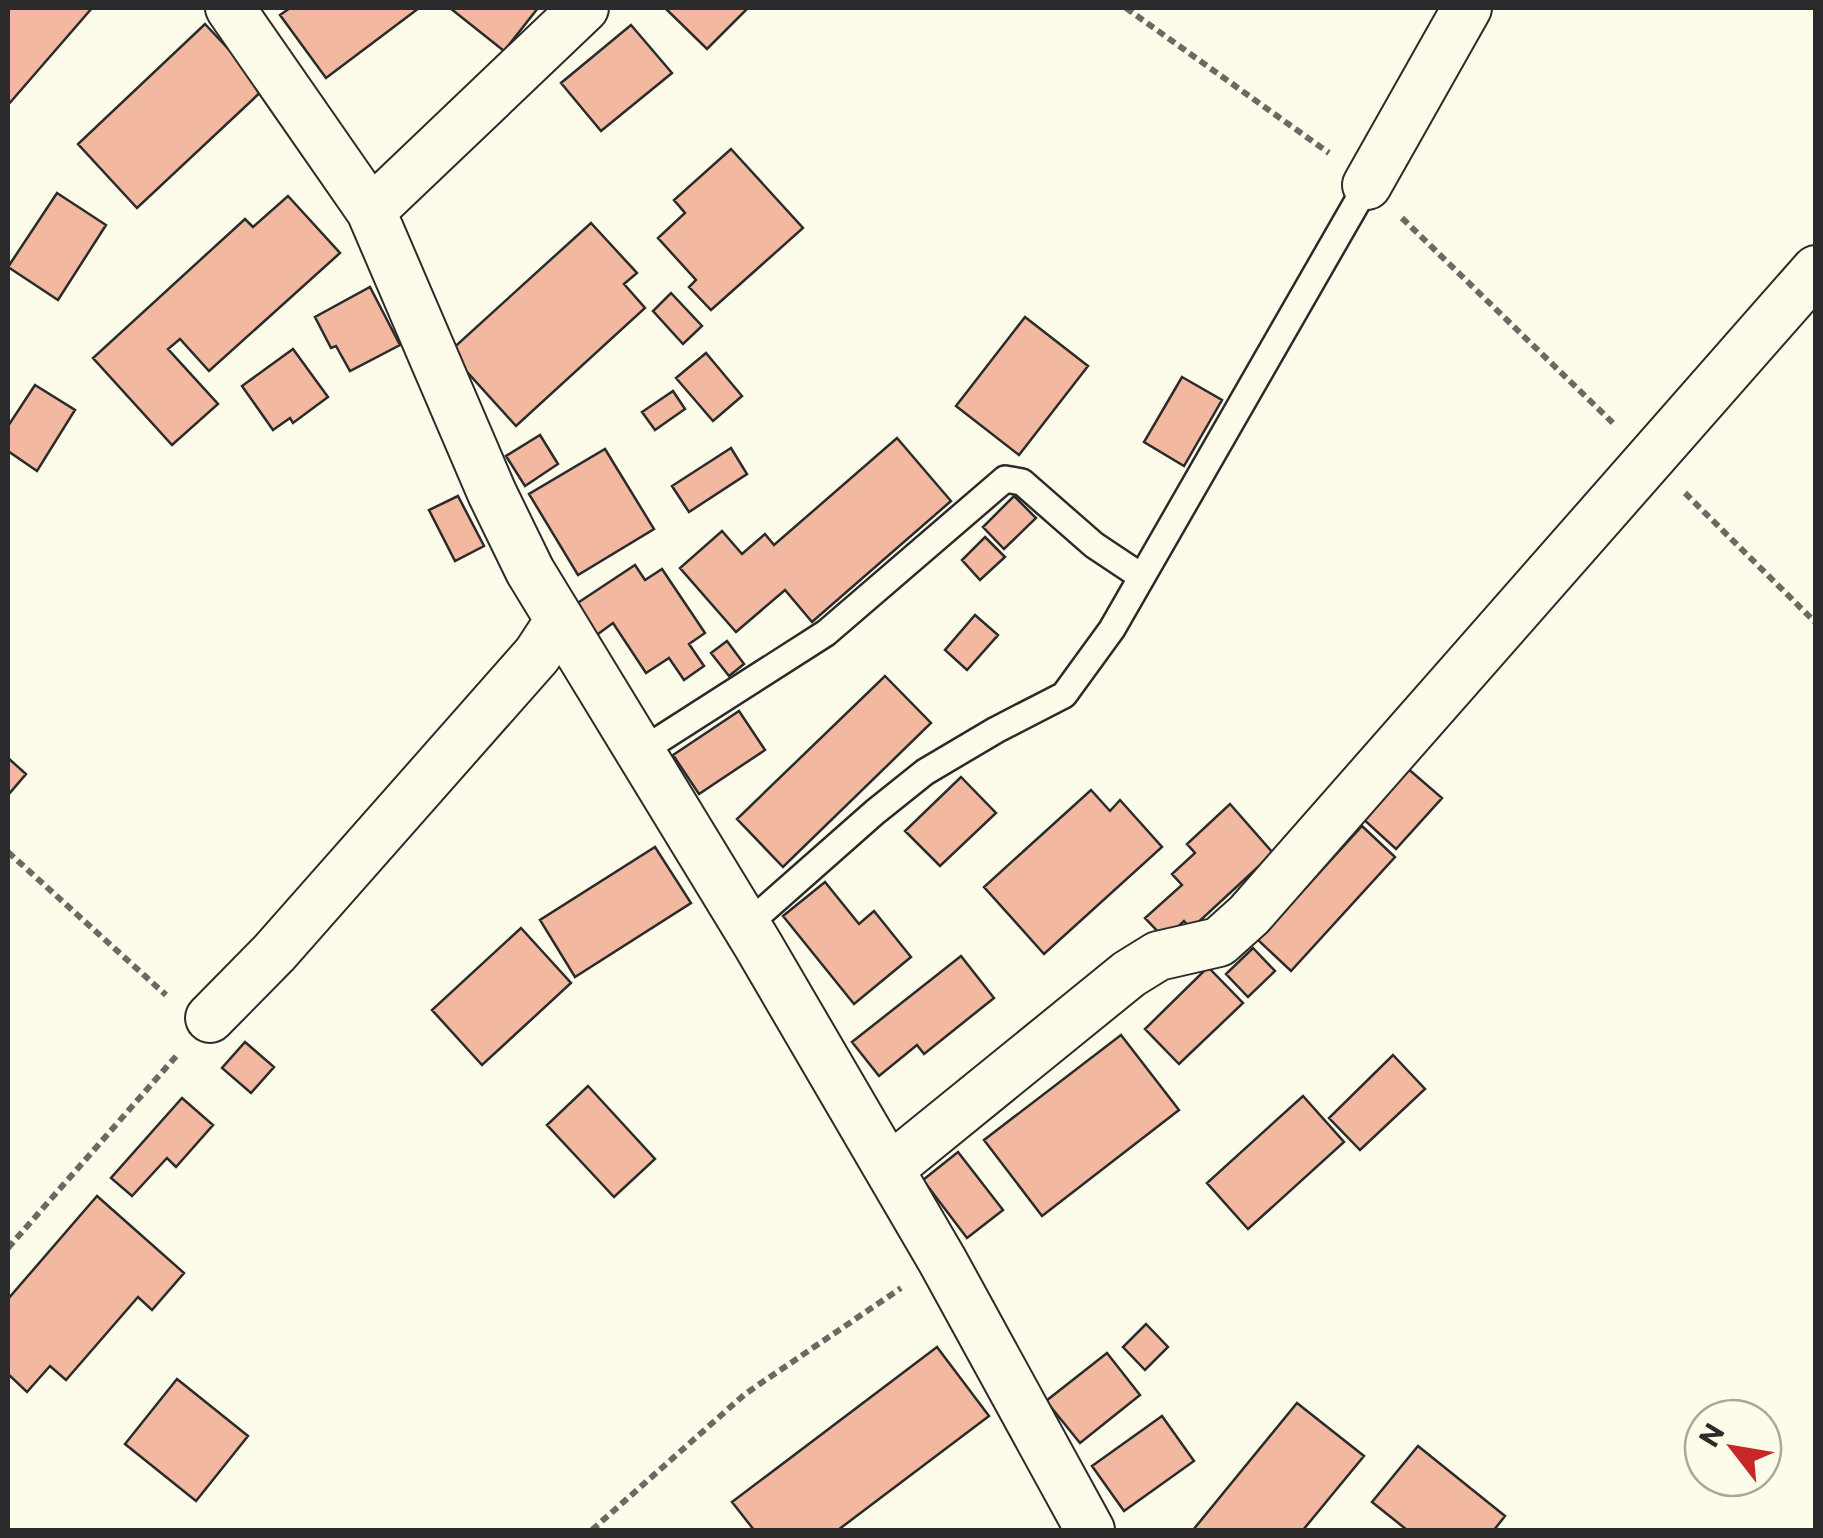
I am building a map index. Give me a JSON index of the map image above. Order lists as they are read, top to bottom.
{
  "north": "top left"
}
